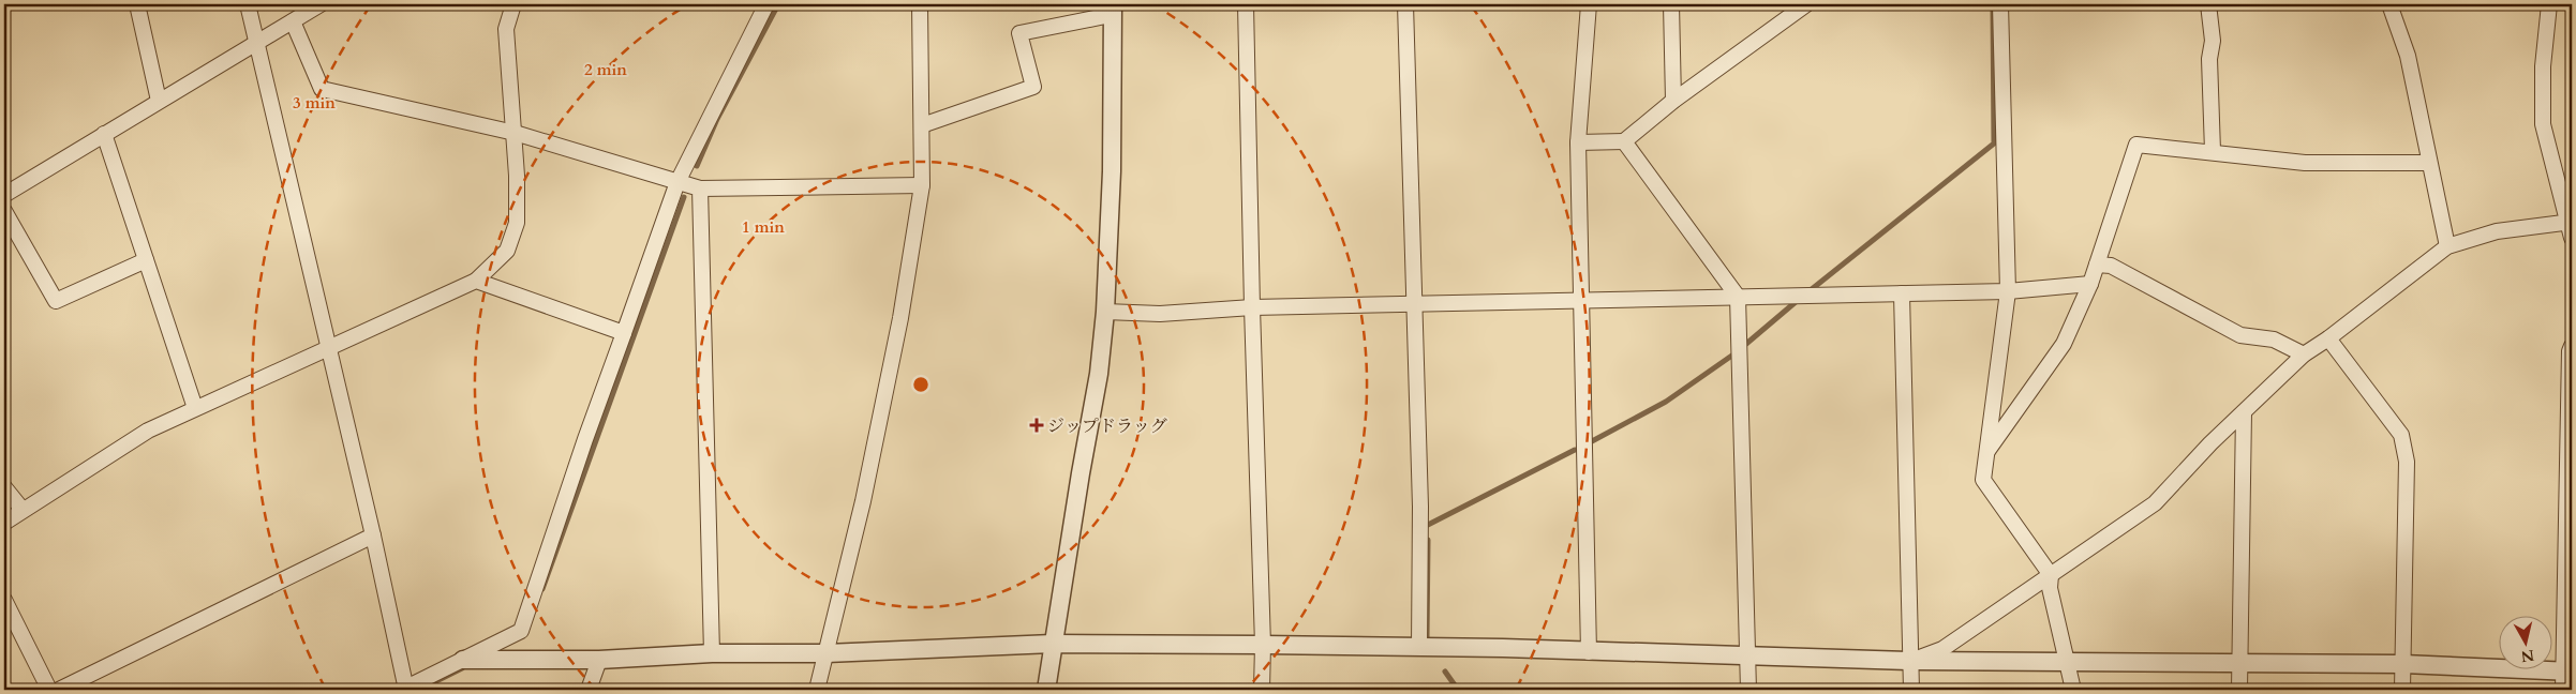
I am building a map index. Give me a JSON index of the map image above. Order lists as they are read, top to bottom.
{
  "places": {
    "health": ["ジップドラッグ"]
  },
  "north": "bottom",
  "rings": ["2 min", "3 min", "1 min"]
}
